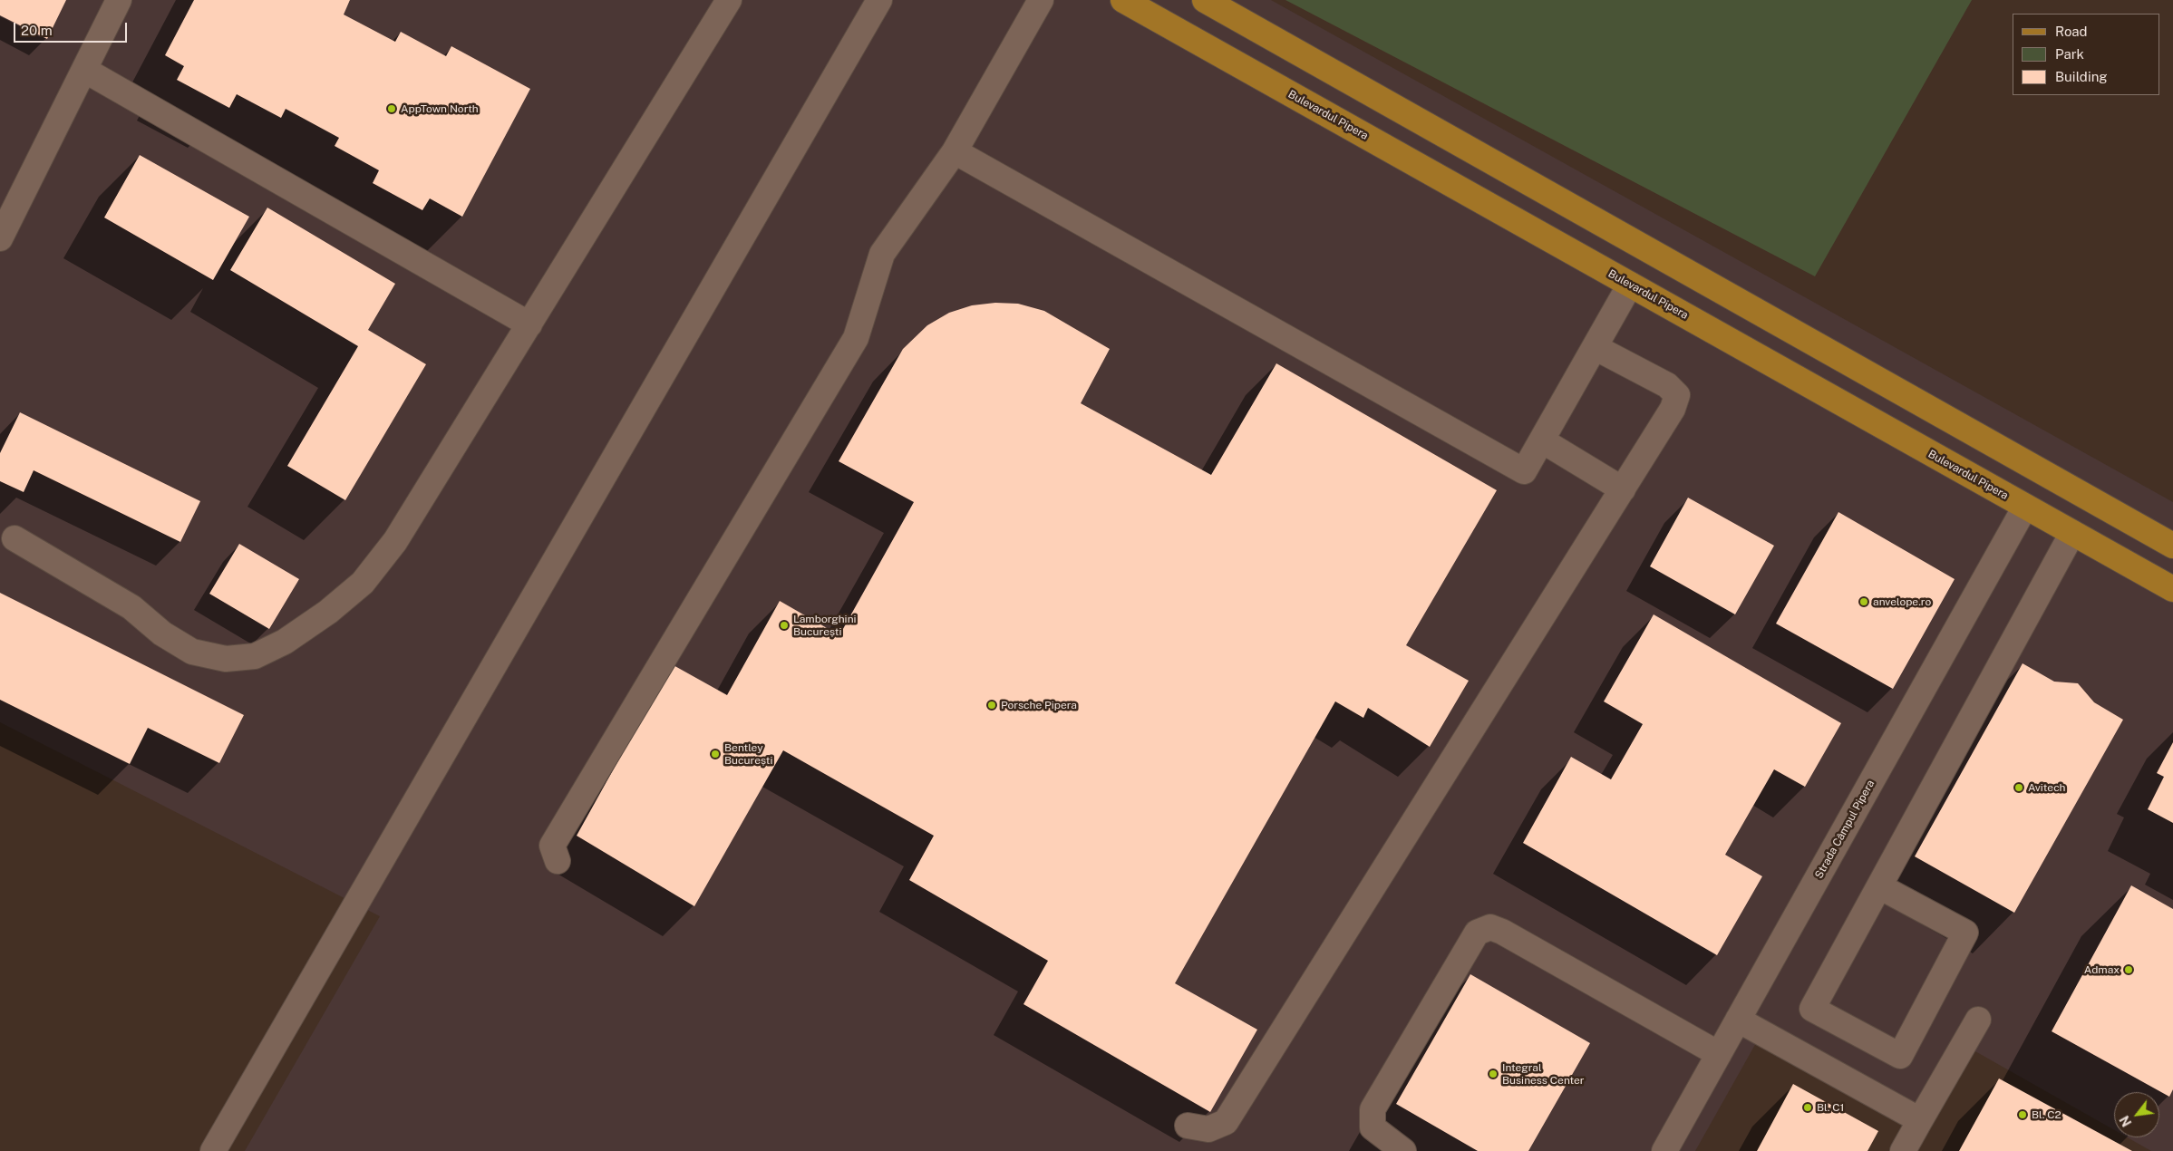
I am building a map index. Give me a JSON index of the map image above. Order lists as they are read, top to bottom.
{
  "streets": {
    "main road": ["Bulevardul Pipera"],
    "street": ["Strada Câmpul Pipera"]
  },
  "crossings": [
    ["Bulevardul Pipera", "Strada Câmpul Pipera"]
  ],
  "places": [
    "AppTown North",
    "anvelope.ro",
    "Lamborghini București",
    "Porsche Pipera",
    "Bentley București",
    "Avitech",
    "Admax",
    "Integral Business Center",
    "Bl. C1",
    "Bl. C2"
  ],
  "legend": ["Road", "Park", "Building"],
  "scale_bar": "20 m",
  "north": "bottom left"
}
